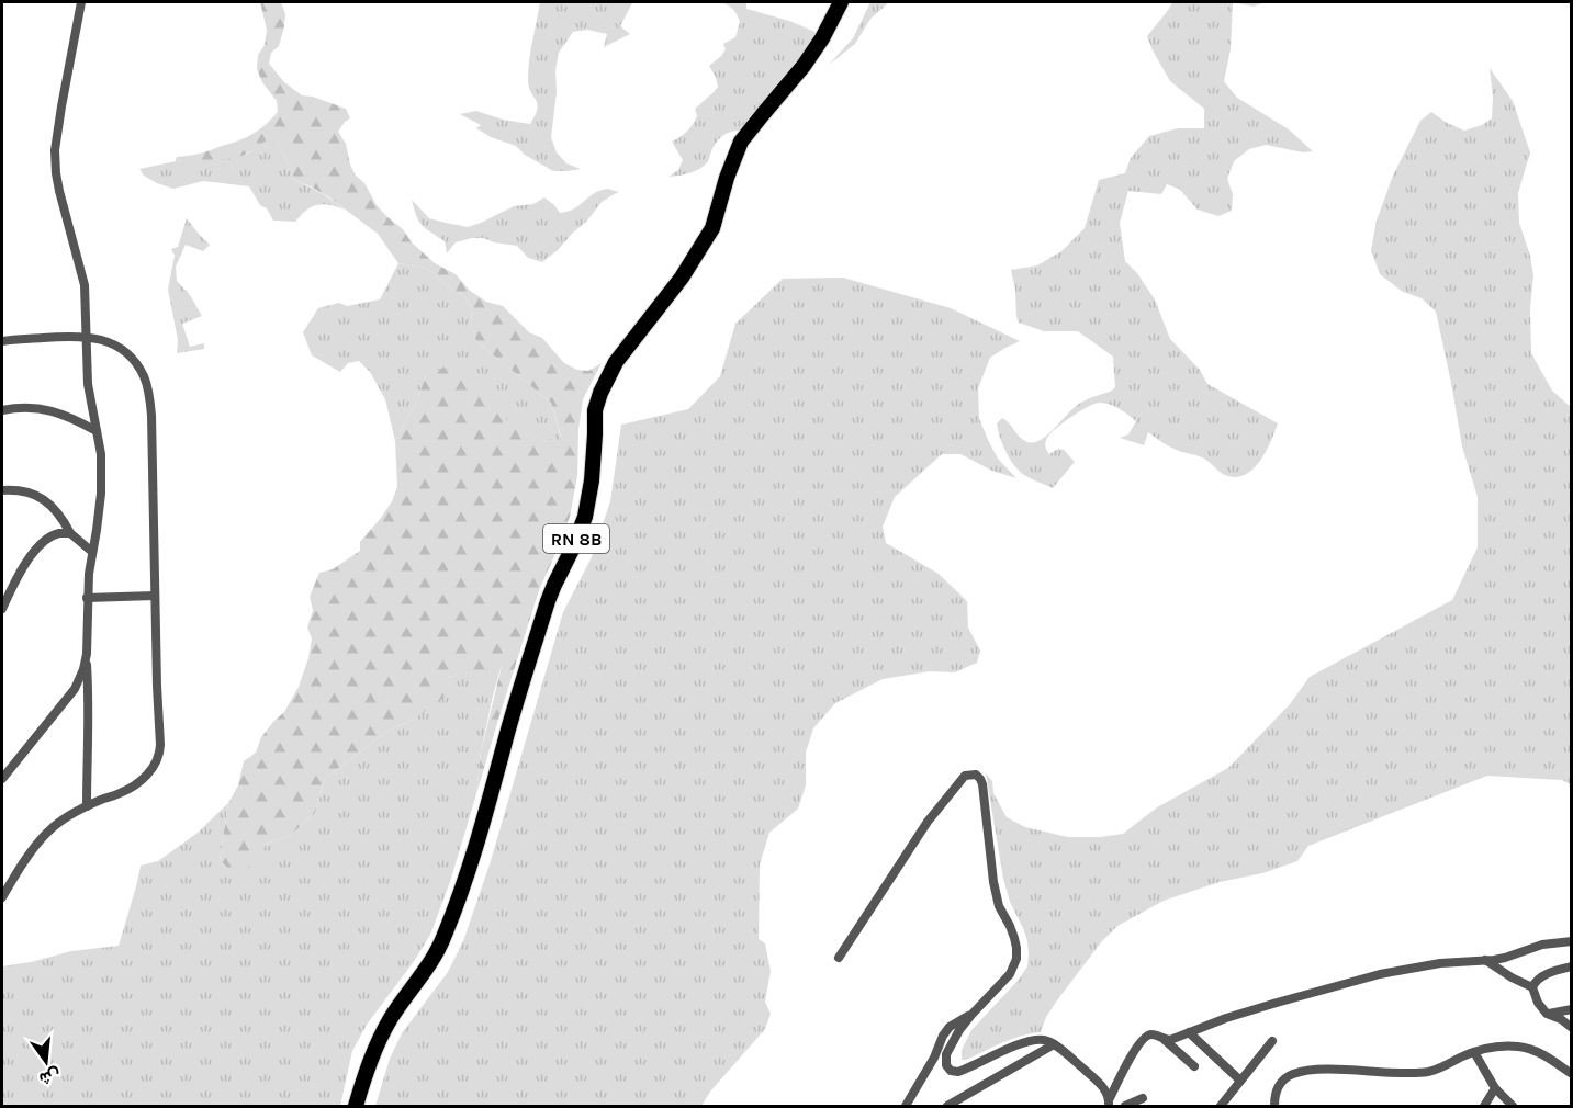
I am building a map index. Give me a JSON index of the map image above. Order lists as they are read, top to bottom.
{
  "streets": {
    "main road": ["RN 8B"]
  },
  "north": "bottom"
}
